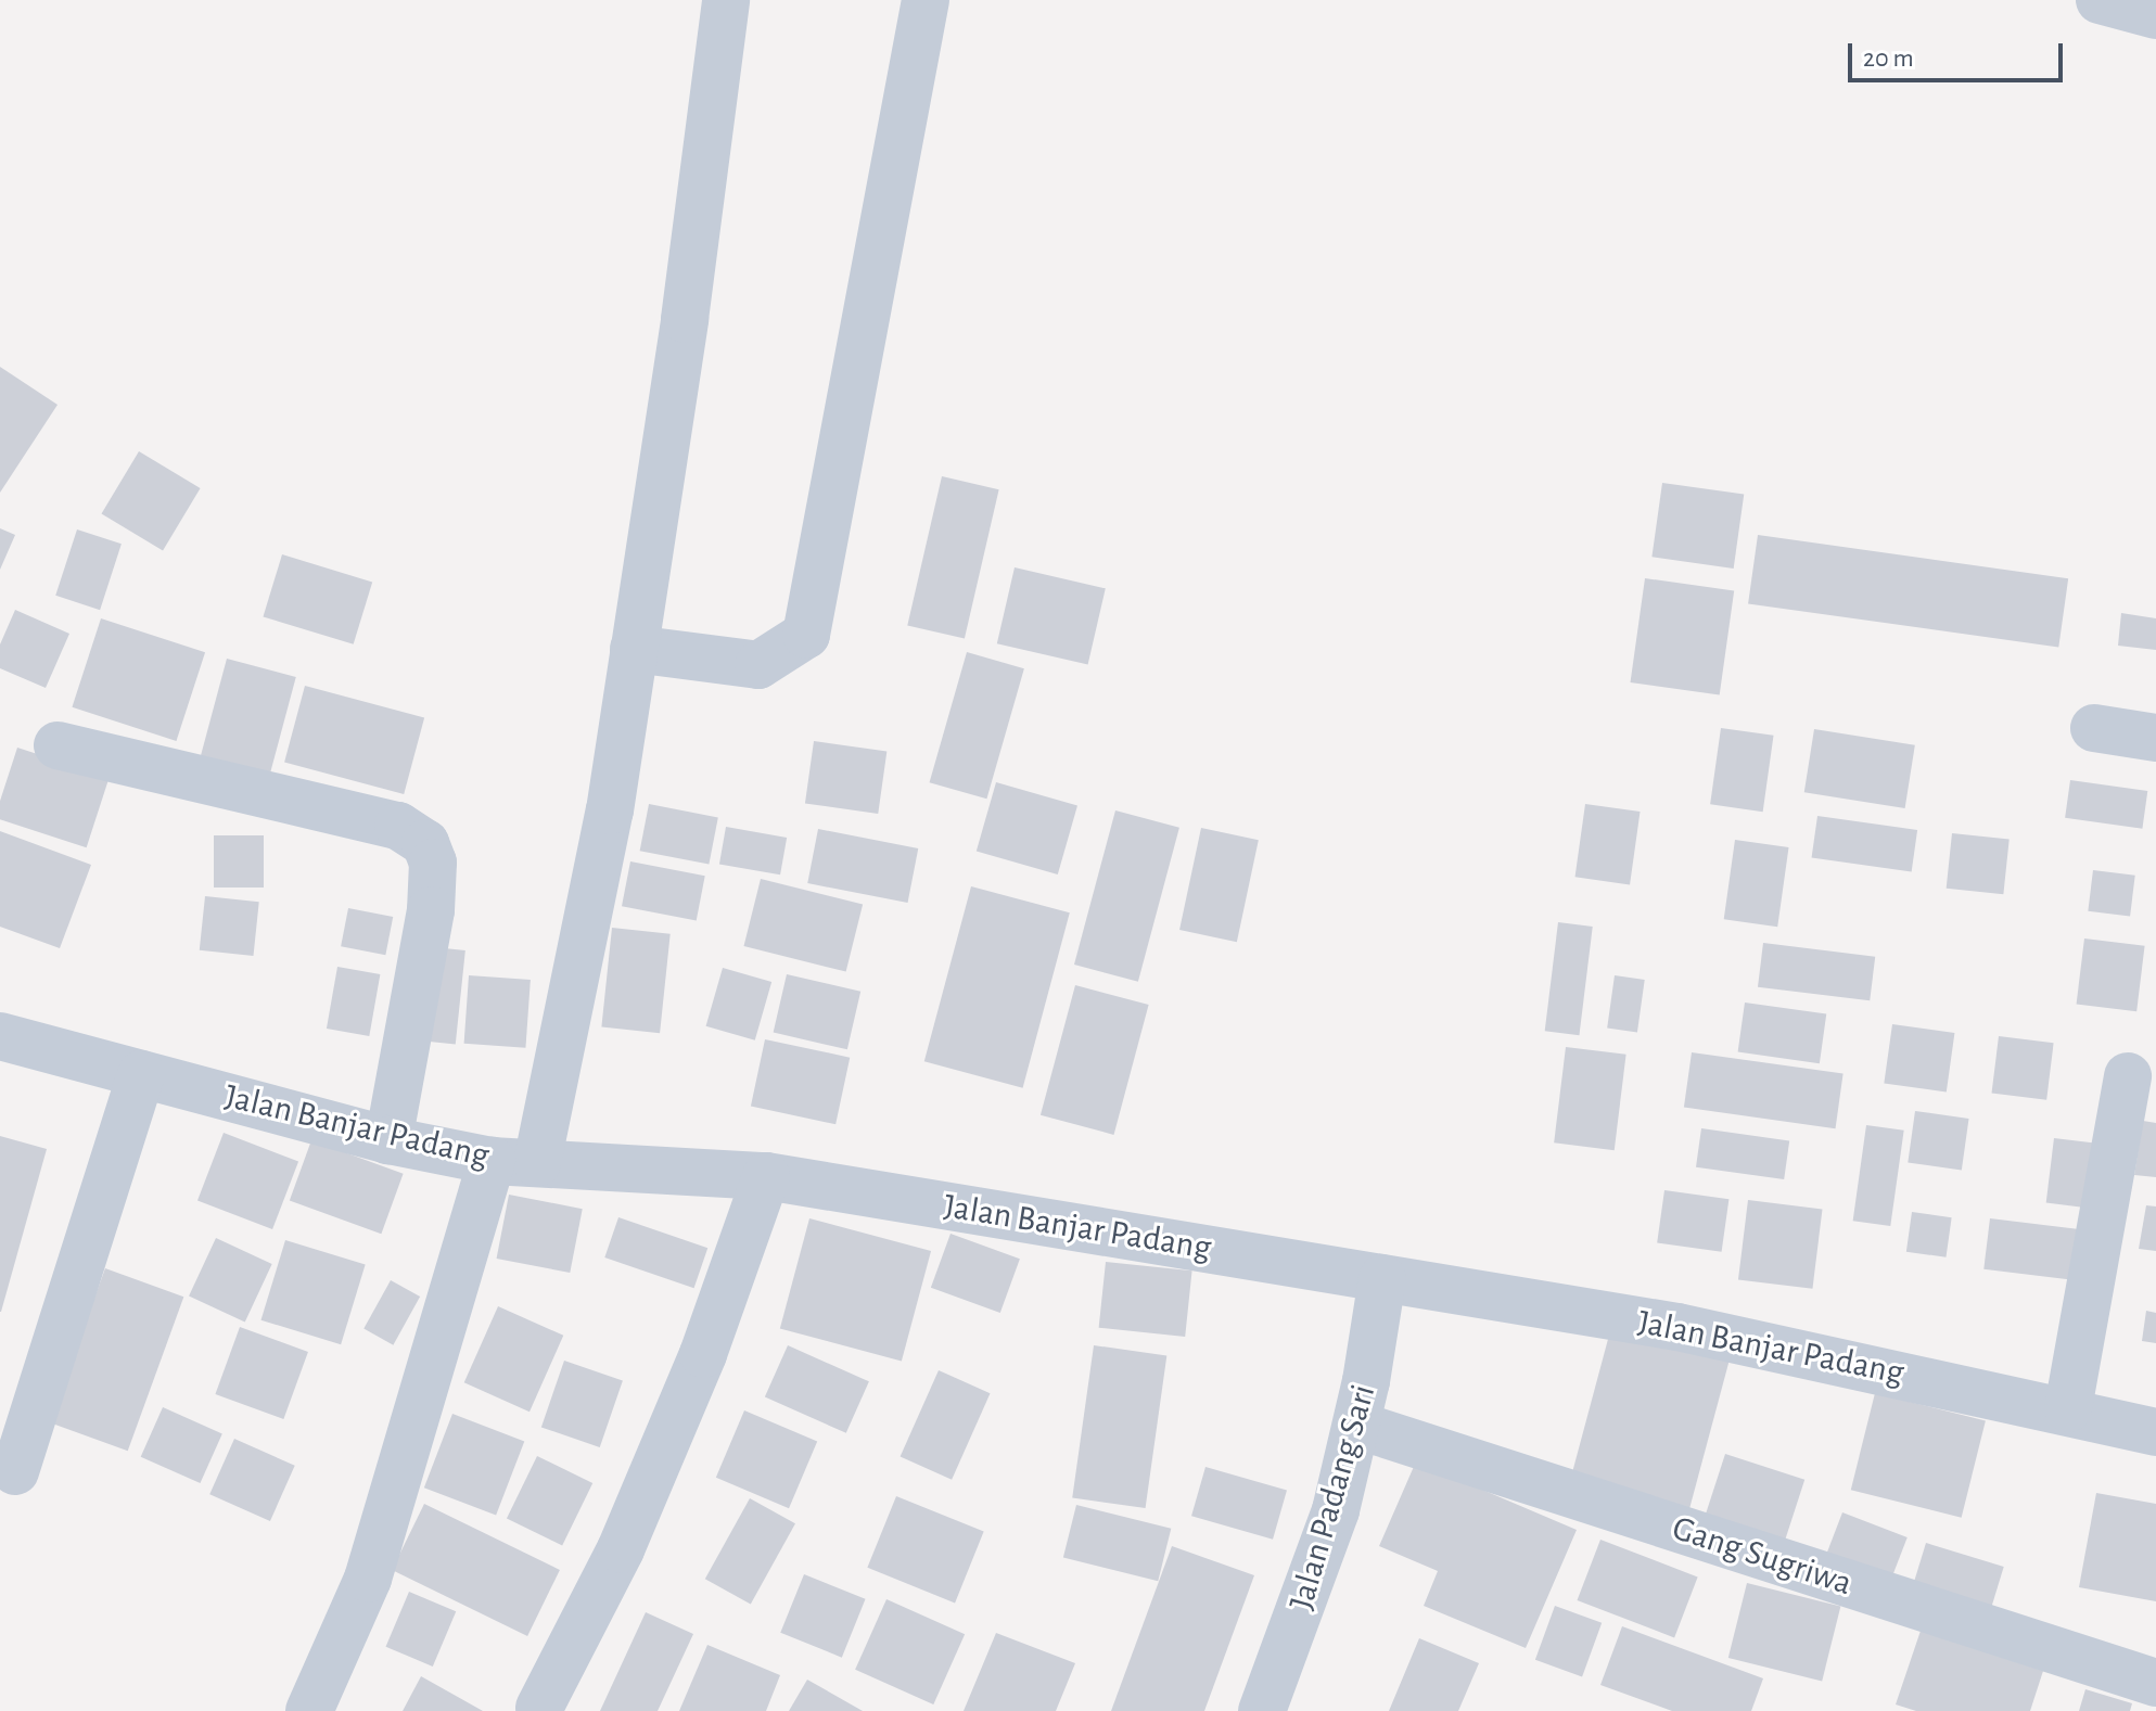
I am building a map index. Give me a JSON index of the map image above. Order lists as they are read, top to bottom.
{
  "streets": {
    "street": ["Jalan Banjar Padang", "Jalan Padang Sari", "Gang Sugriwa"]
  },
  "crossings": [
    ["Jalan Banjar Padang", "Jalan Padang Sari"]
  ],
  "scale_bar": "20 m"
}
